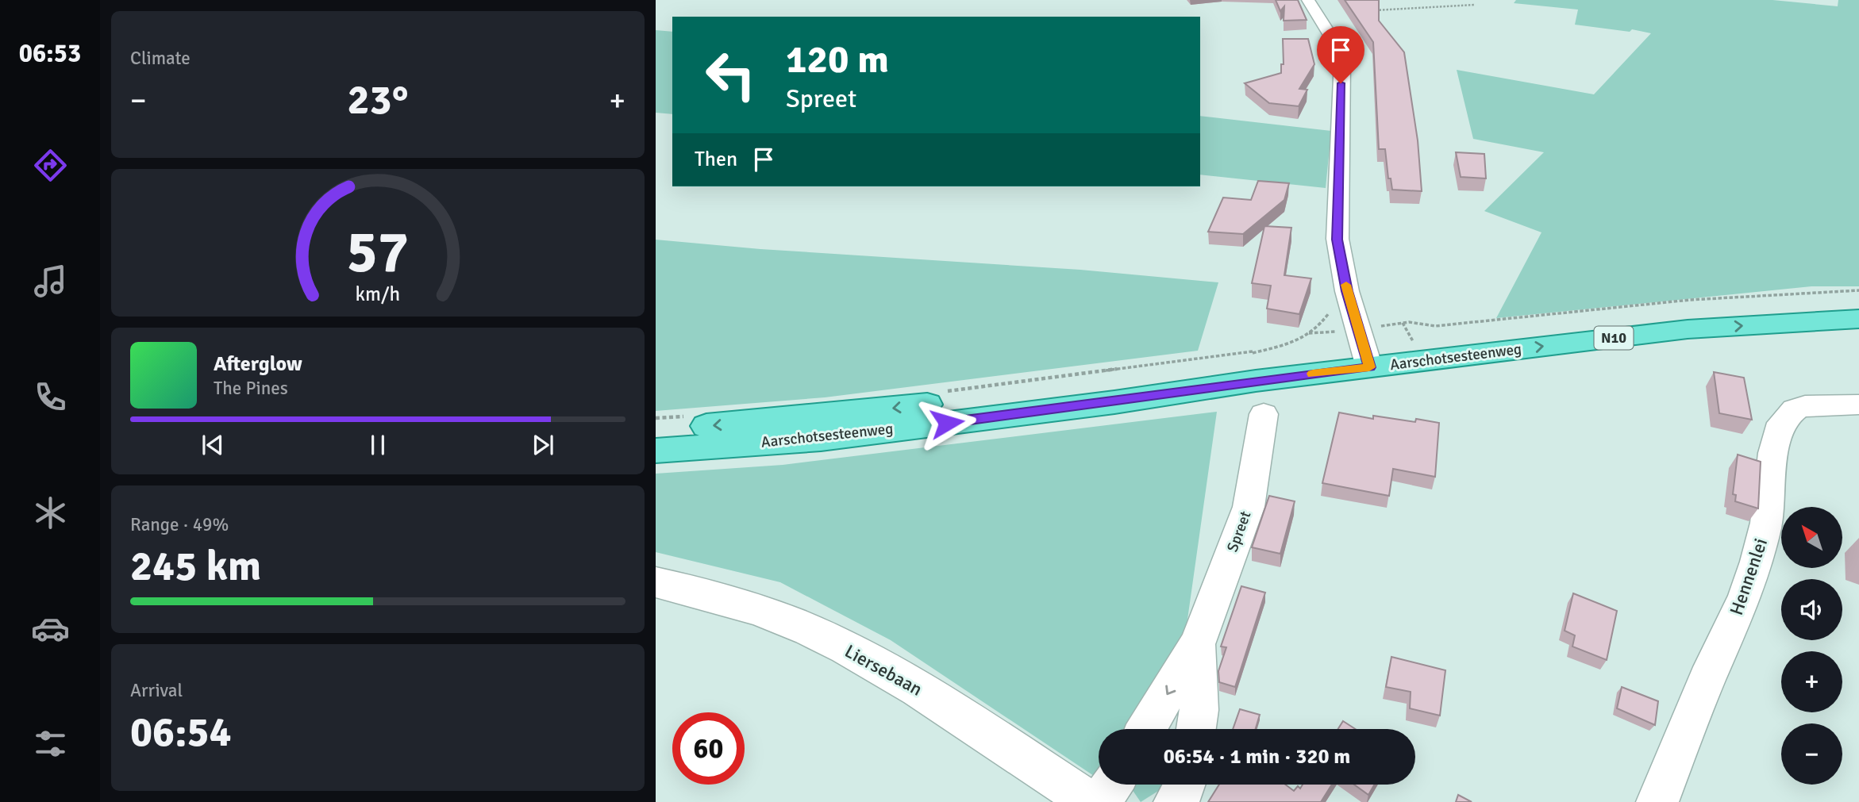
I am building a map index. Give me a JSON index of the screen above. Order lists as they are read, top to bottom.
{
  "streets": {
    "main road": ["N10", "Aarschotsesteenweg"],
    "street": ["Spreet", "Hennenlei", "Liersebaan"]
  },
  "north": "top left",
  "page": {
    "tabs": "06:53",
    "tile": [
      "Climate",
      ["Range · 49%", "245 km"],
      ["Arrival", "06:54"]
    ],
    "turn": ["120 m", "Spreet"],
    "heat": ["−", "23°", "+"],
    "then": "Then",
    "song": ["Afterglow", "The Pines"],
    "map_buttons": ["+", "−"],
    "limit": "60",
    "trip": "06:54 · 1 min · 320 m",
    "gauge": ["57", "km/h"]
  }
}
